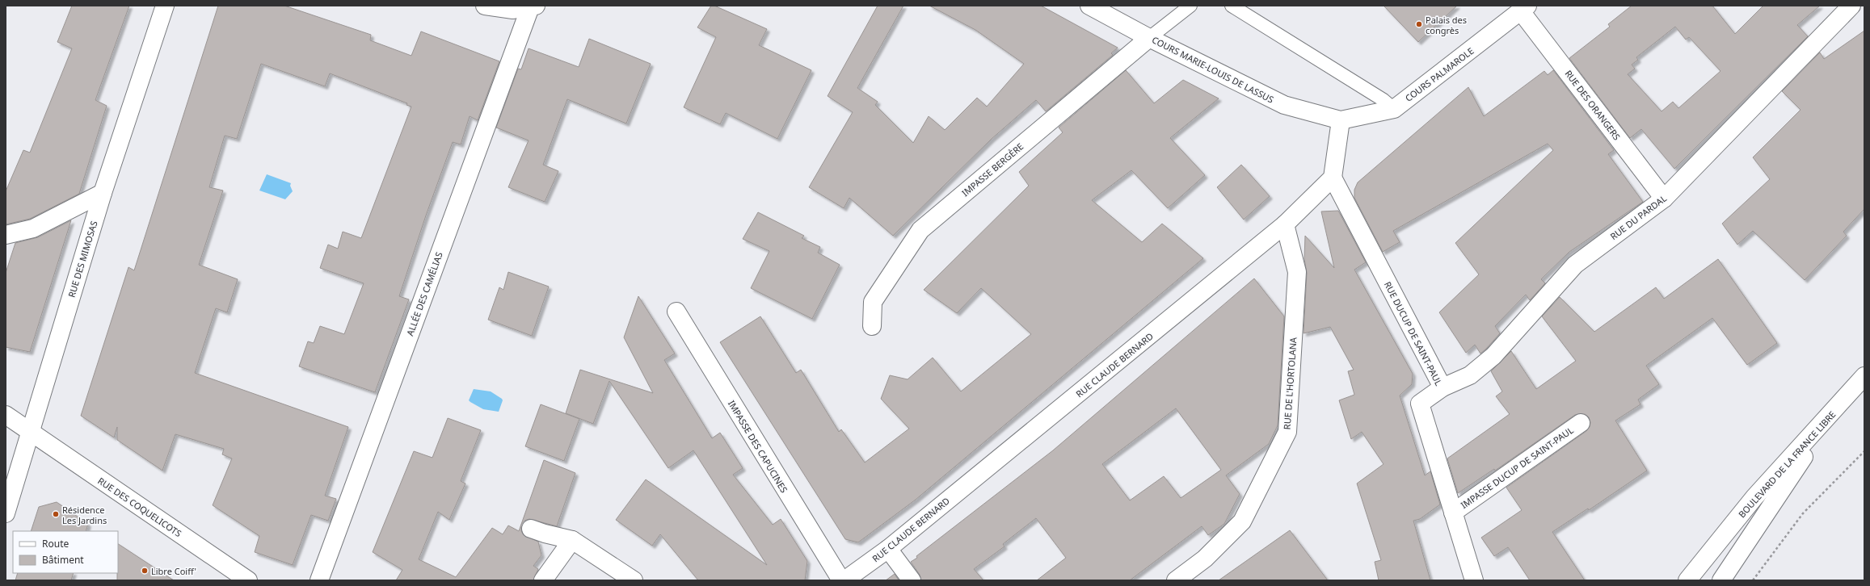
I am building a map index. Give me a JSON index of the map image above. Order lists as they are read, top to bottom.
{
  "streets": {
    "street": [
      "COURS MARIE-LOUIS DE LASSUS",
      "COURS PALMAROLE",
      "RUE DES ORANGERS",
      "IMPASSE BERGÈRE",
      "RUE DU PARDAL",
      "RUE DES MIMOSAS",
      "ALLÉE DES CAMÉLIAS",
      "RUE DUCUP DE SAINT-PAUL",
      "RUE CLAUDE BERNARD",
      "RUE DE L'HORTOLANA",
      "IMPASSE DES CAPUCINES",
      "BOULEVARD DE LA FRANCE LIBRE",
      "IMPASSE DUCUP DE SAINT-PAUL",
      "RUE DES COQUELICOTS"
    ]
  },
  "crossings": [
    ["COURS MARIE-LOUIS DE LASSUS", "COURS PALMAROLE"],
    ["COURS MARIE-LOUIS DE LASSUS", "IMPASSE BERGÈRE"],
    ["COURS PALMAROLE", "RUE DES ORANGERS"],
    ["RUE DES ORANGERS", "RUE DU PARDAL"],
    ["RUE DU PARDAL", "RUE DUCUP DE SAINT-PAUL"],
    ["RUE DES MIMOSAS", "RUE DES COQUELICOTS"],
    ["RUE DUCUP DE SAINT-PAUL", "RUE CLAUDE BERNARD"],
    ["RUE DUCUP DE SAINT-PAUL", "IMPASSE DUCUP DE SAINT-PAUL"],
    ["RUE CLAUDE BERNARD", "RUE DE L'HORTOLANA"]
  ],
  "places": ["Palais des congrès", "Résidence Les Jardins", "Libre Coiff'"],
  "legend": ["Route", "Bâtiment"]
}
